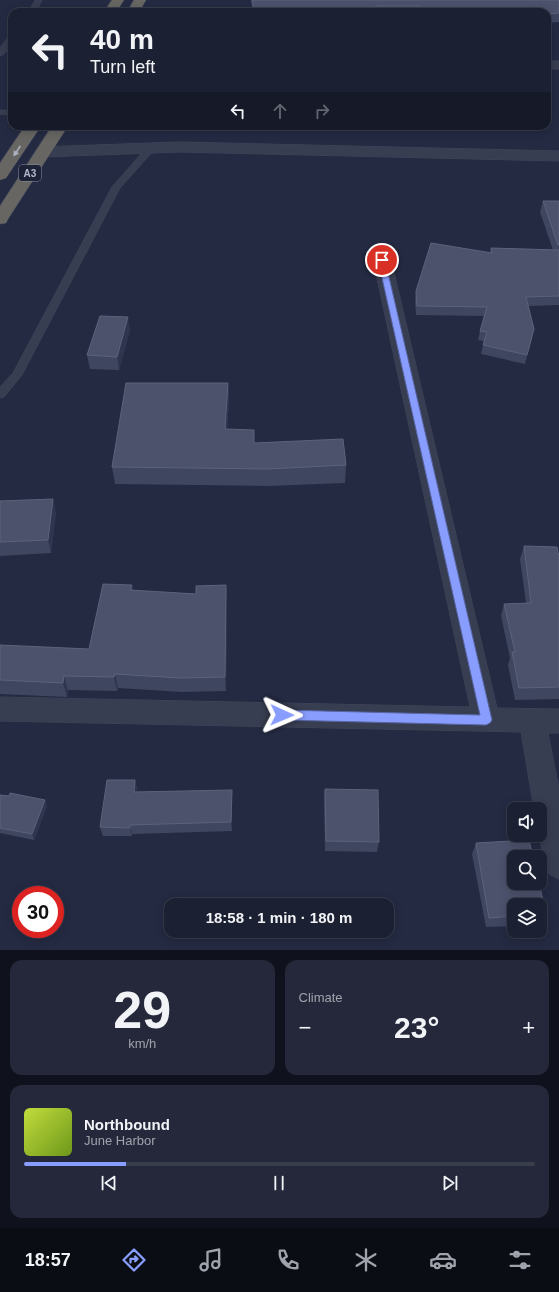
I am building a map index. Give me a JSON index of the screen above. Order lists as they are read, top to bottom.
{
  "streets": {
    "highway": ["A3"]
  },
  "page": {
    "turn": ["40 m", "Turn left"],
    "limit": "30",
    "trip": "18:58 · 1 min · 180 m",
    "tile": [
      ["29", "km/h"],
      "Climate"
    ],
    "heat": ["−", "23°", "+"],
    "song": ["Northbound", "June Harbor"],
    "tabs": "18:57"
  }
}
